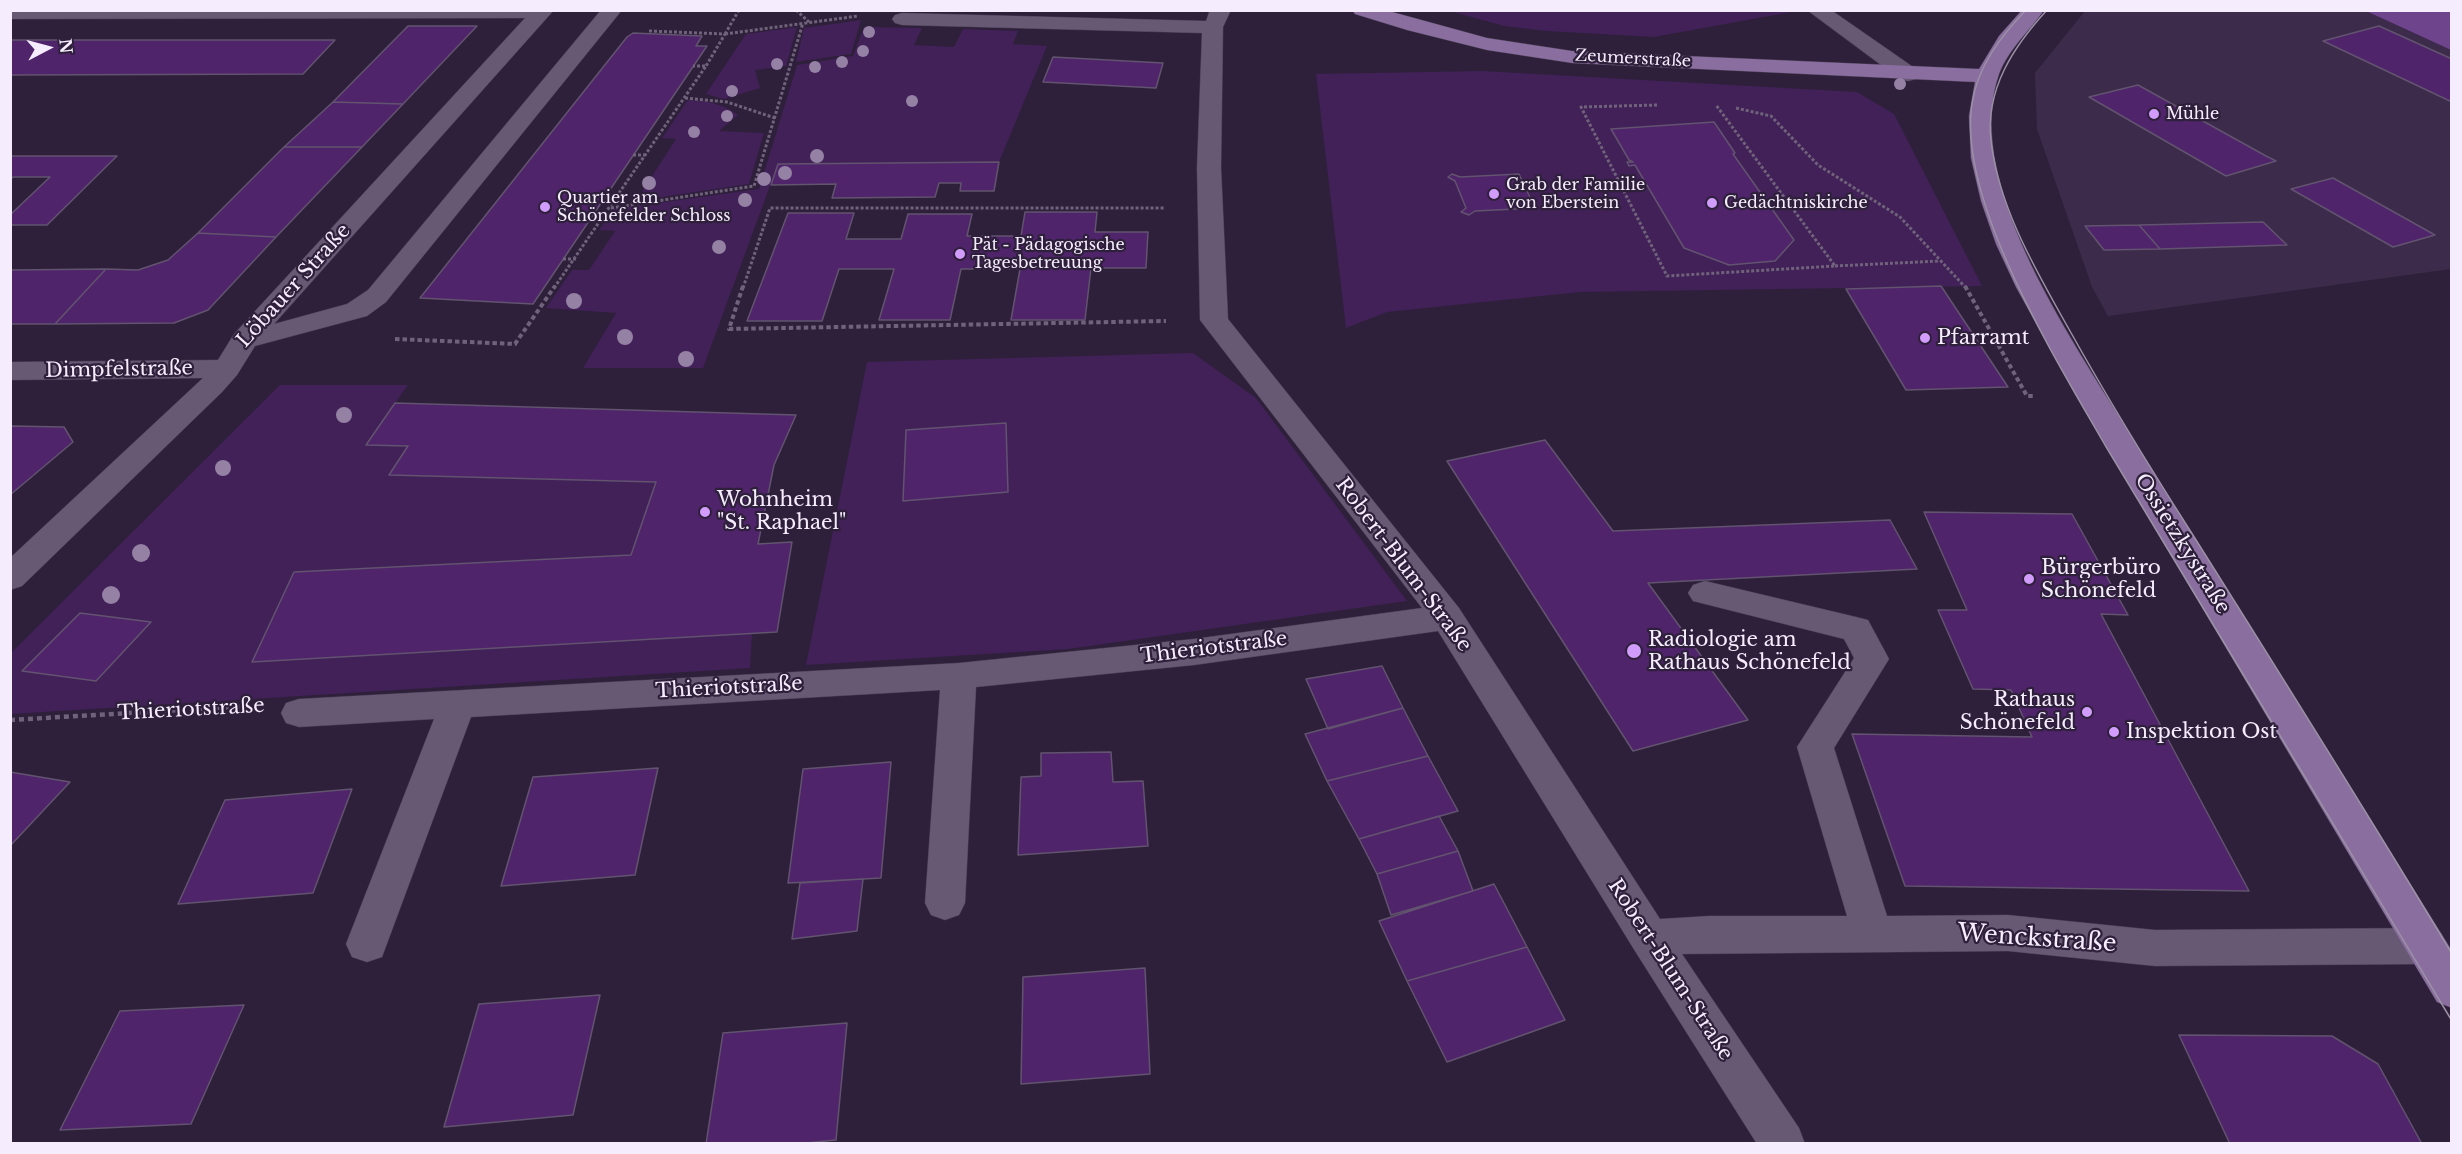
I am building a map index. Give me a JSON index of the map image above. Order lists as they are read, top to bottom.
{
  "streets": {
    "main road": ["Zeumerstraße", "Ossietzkystraße"],
    "street": [
      "Löbauer Straße",
      "Dimpfelstraße",
      "Robert-Blum-Straße",
      "Thieriotstraße",
      "Wenckstraße"
    ]
  },
  "crossings": [
    ["Zeumerstraße", "Ossietzkystraße"],
    ["Löbauer Straße", "Dimpfelstraße"],
    ["Ossietzkystraße", "Wenckstraße"],
    ["Robert-Blum-Straße", "Thieriotstraße"],
    ["Robert-Blum-Straße", "Wenckstraße"]
  ],
  "places": [
    "Mühle",
    "Grab der Familie von Eberstein",
    "Gedächtniskirche",
    "Quartier am Schönefelder Schloss",
    "Pät - Pädagogische Tagesbetreuung",
    "Pfarramt",
    "Wohnheim \"St. Raphael\"",
    "Bürgerbüro Schönefeld",
    "Radiologie am Rathaus Schönefeld",
    "Rathaus Schönefeld",
    "Inspektion Ost"
  ],
  "north": "right"
}
